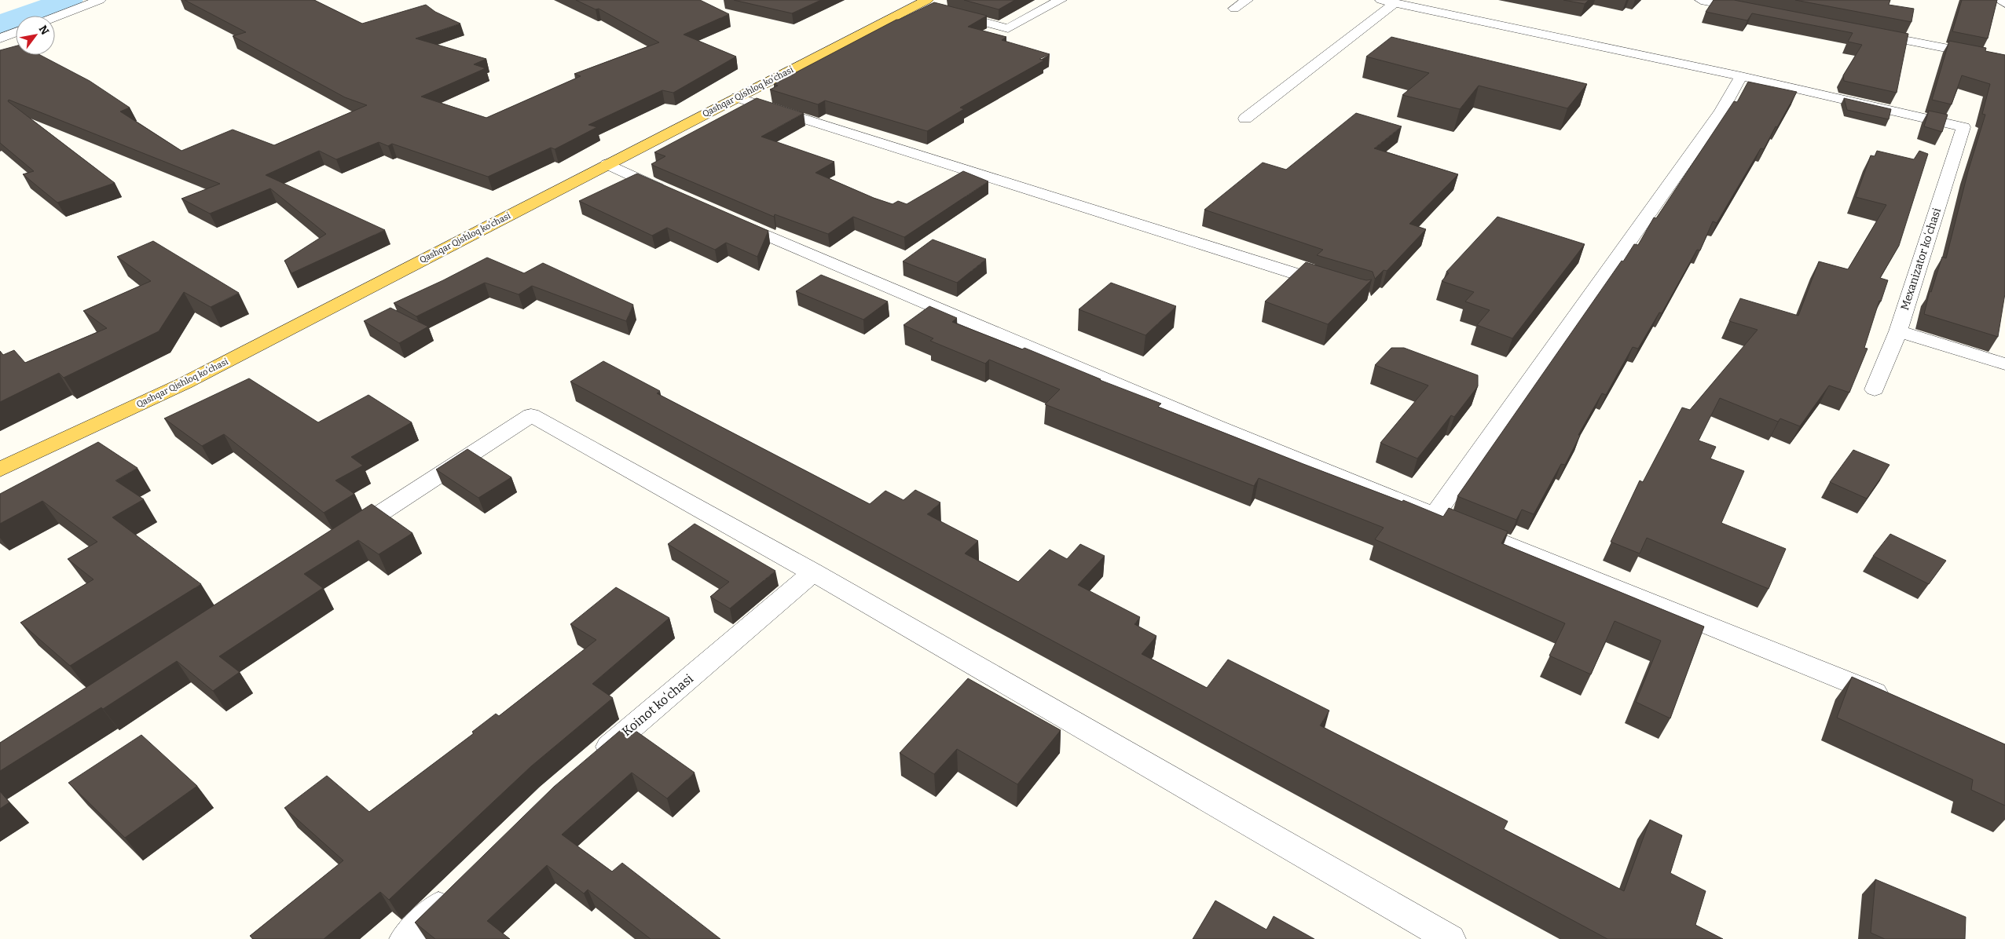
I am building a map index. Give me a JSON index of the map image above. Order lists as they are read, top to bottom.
{
  "streets": {
    "main road": ["Qashqar Qishloq koʻchasi"],
    "street": ["Mexanizator koʻchasi", "Koinot koʻchasi"]
  },
  "north": "top right"
}
